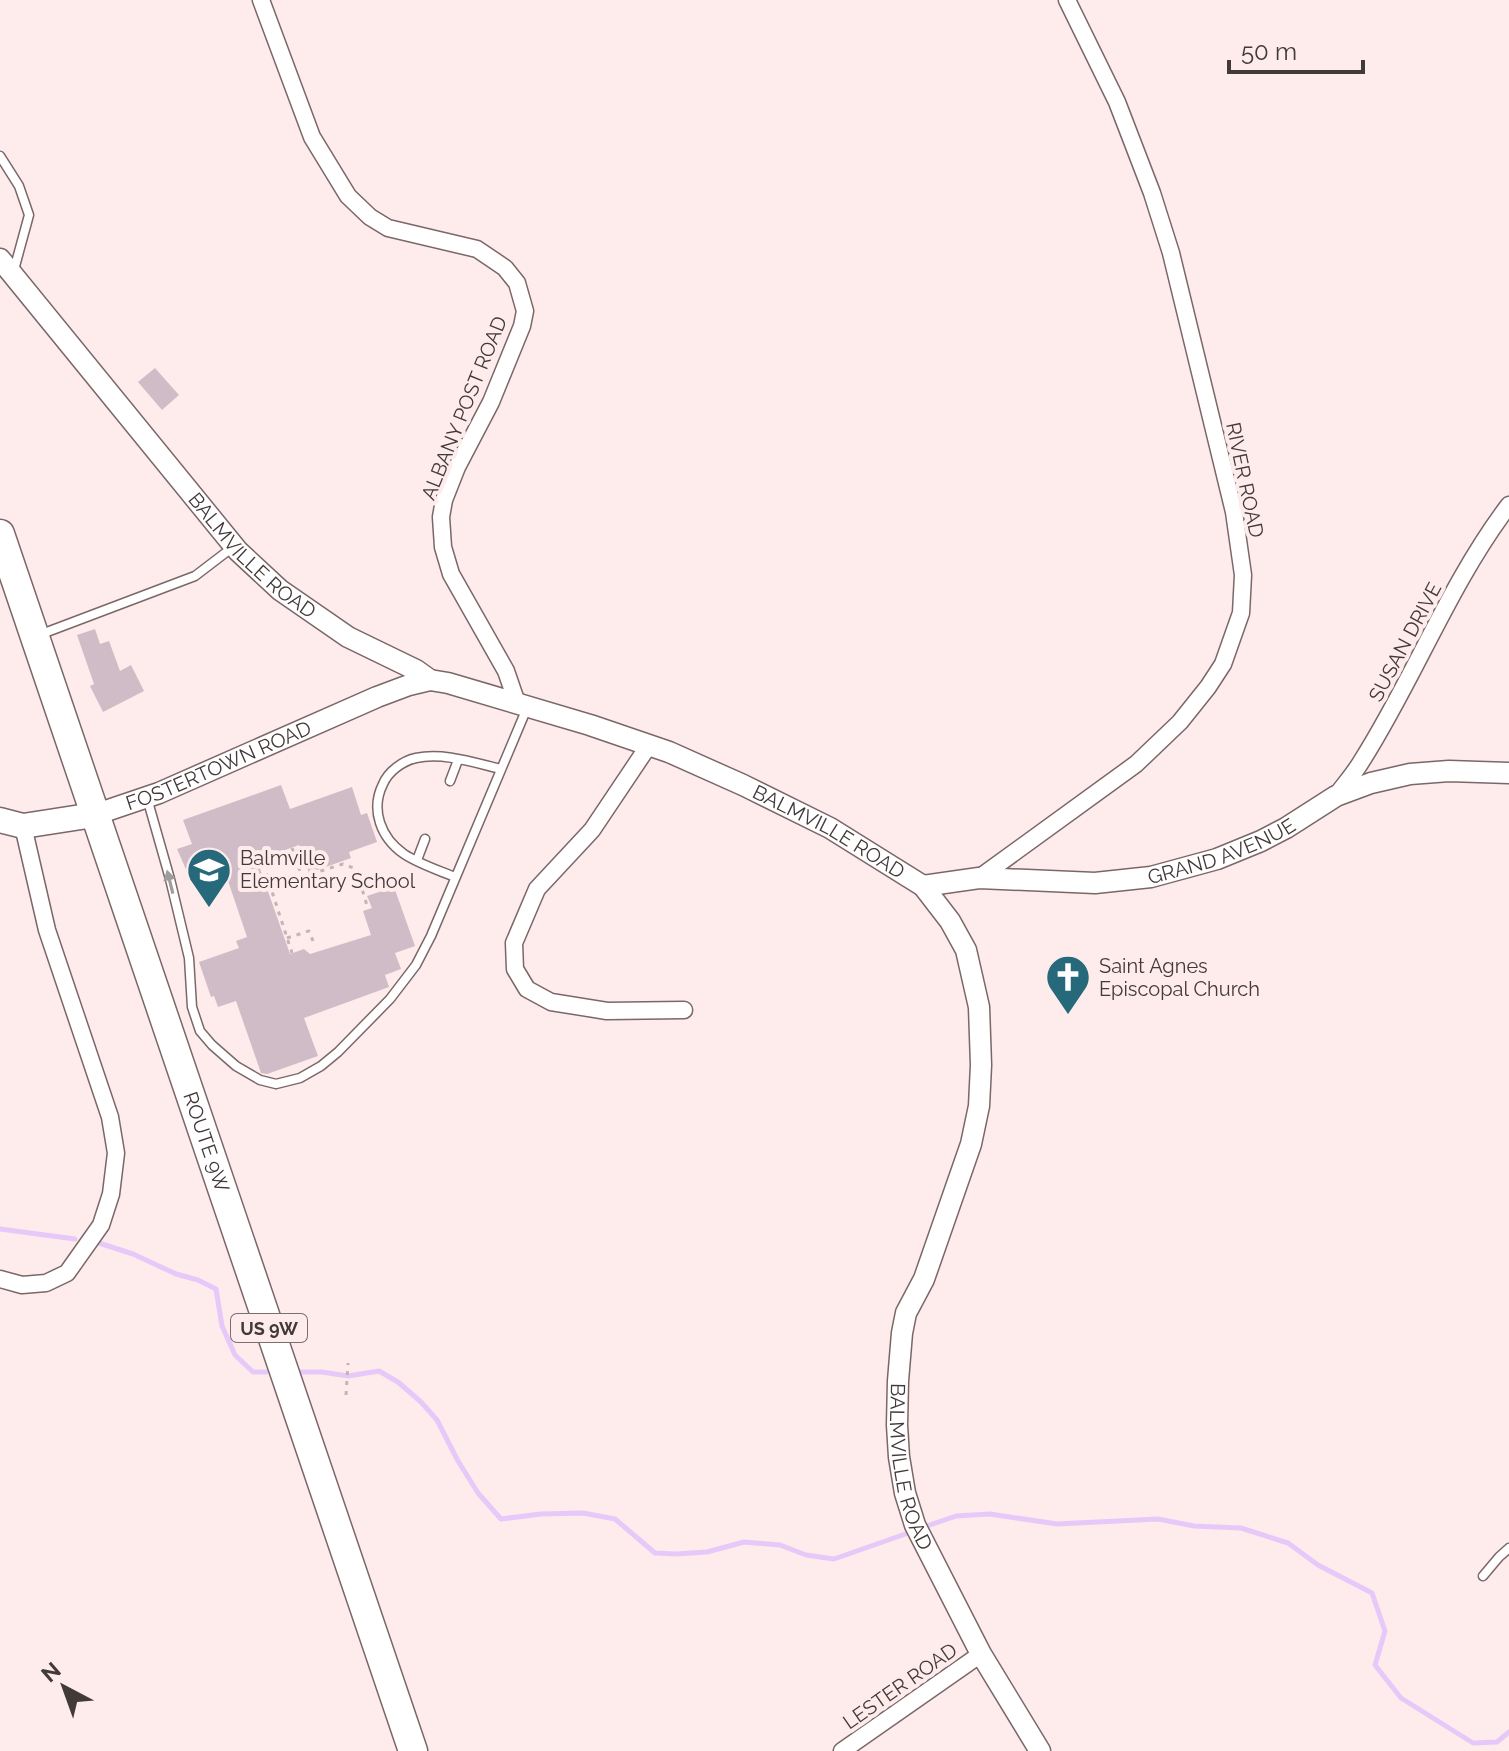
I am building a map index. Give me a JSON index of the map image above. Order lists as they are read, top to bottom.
{
  "streets": {
    "highway": ["ROUTE 9W", "US 9W"],
    "main road": ["FOSTERTOWN ROAD"],
    "street": [
      "ALBANY POST ROAD",
      "RIVER ROAD",
      "BALMVILLE ROAD",
      "SUSAN DRIVE",
      "GRAND AVENUE",
      "LESTER ROAD"
    ]
  },
  "crossings": [
    ["ALBANY POST ROAD", "BALMVILLE ROAD"],
    ["RIVER ROAD", "GRAND AVENUE"],
    ["BALMVILLE ROAD", "FOSTERTOWN ROAD"],
    ["BALMVILLE ROAD", "GRAND AVENUE"],
    ["BALMVILLE ROAD", "LESTER ROAD"],
    ["SUSAN DRIVE", "GRAND AVENUE"],
    ["FOSTERTOWN ROAD", "ROUTE 9W"]
  ],
  "places": {
    "school or university": ["Balmville Elementary School"],
    "church": ["Saint Agnes Episcopal Church"]
  },
  "scale_bar": "50 m",
  "north": "top left"
}
